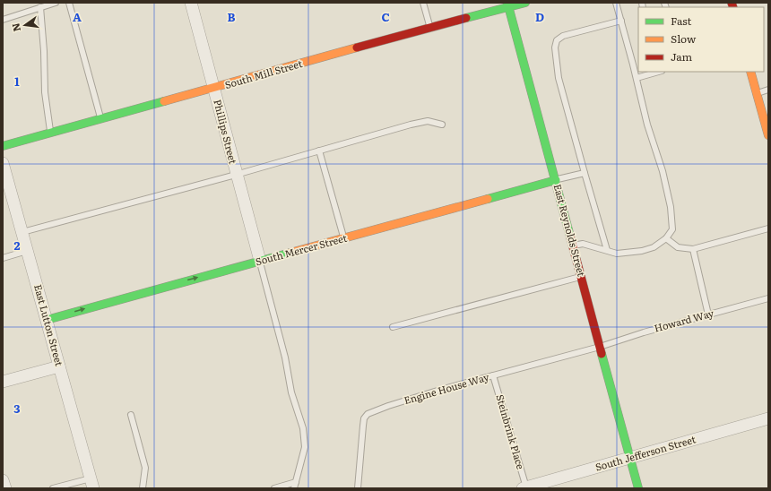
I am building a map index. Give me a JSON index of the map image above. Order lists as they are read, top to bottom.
{
  "streets": {
    "street": [
      "South Mill Street",
      "Phillips Street",
      "East Reynolds Street",
      "South Mercer Street",
      "East Lutton Street",
      "South Jefferson Street"
    ],
    "lane": ["Howard Way", "Engine House Way", "Steinbrink Place"]
  },
  "crossings": [
    ["South Mill Street", "Phillips Street"],
    ["South Mill Street", "East Reynolds Street"],
    ["Phillips Street", "South Mercer Street"],
    ["East Reynolds Street", "South Mercer Street"],
    ["East Reynolds Street", "Howard Way"],
    ["East Reynolds Street", "Engine House Way"],
    ["East Reynolds Street", "South Jefferson Street"],
    ["South Mercer Street", "East Lutton Street"],
    ["Howard Way", "Engine House Way"],
    ["Engine House Way", "Steinbrink Place"],
    ["Steinbrink Place", "South Jefferson Street"]
  ],
  "one_way": ["South Mercer Street"],
  "legend": ["Fast", "Slow", "Jam"],
  "north": "left",
  "grid": {
    "columns": [
      "A",
      "B",
      "C",
      "D"
    ],
    "rows": ["1", "2", "3"]
  }
}
